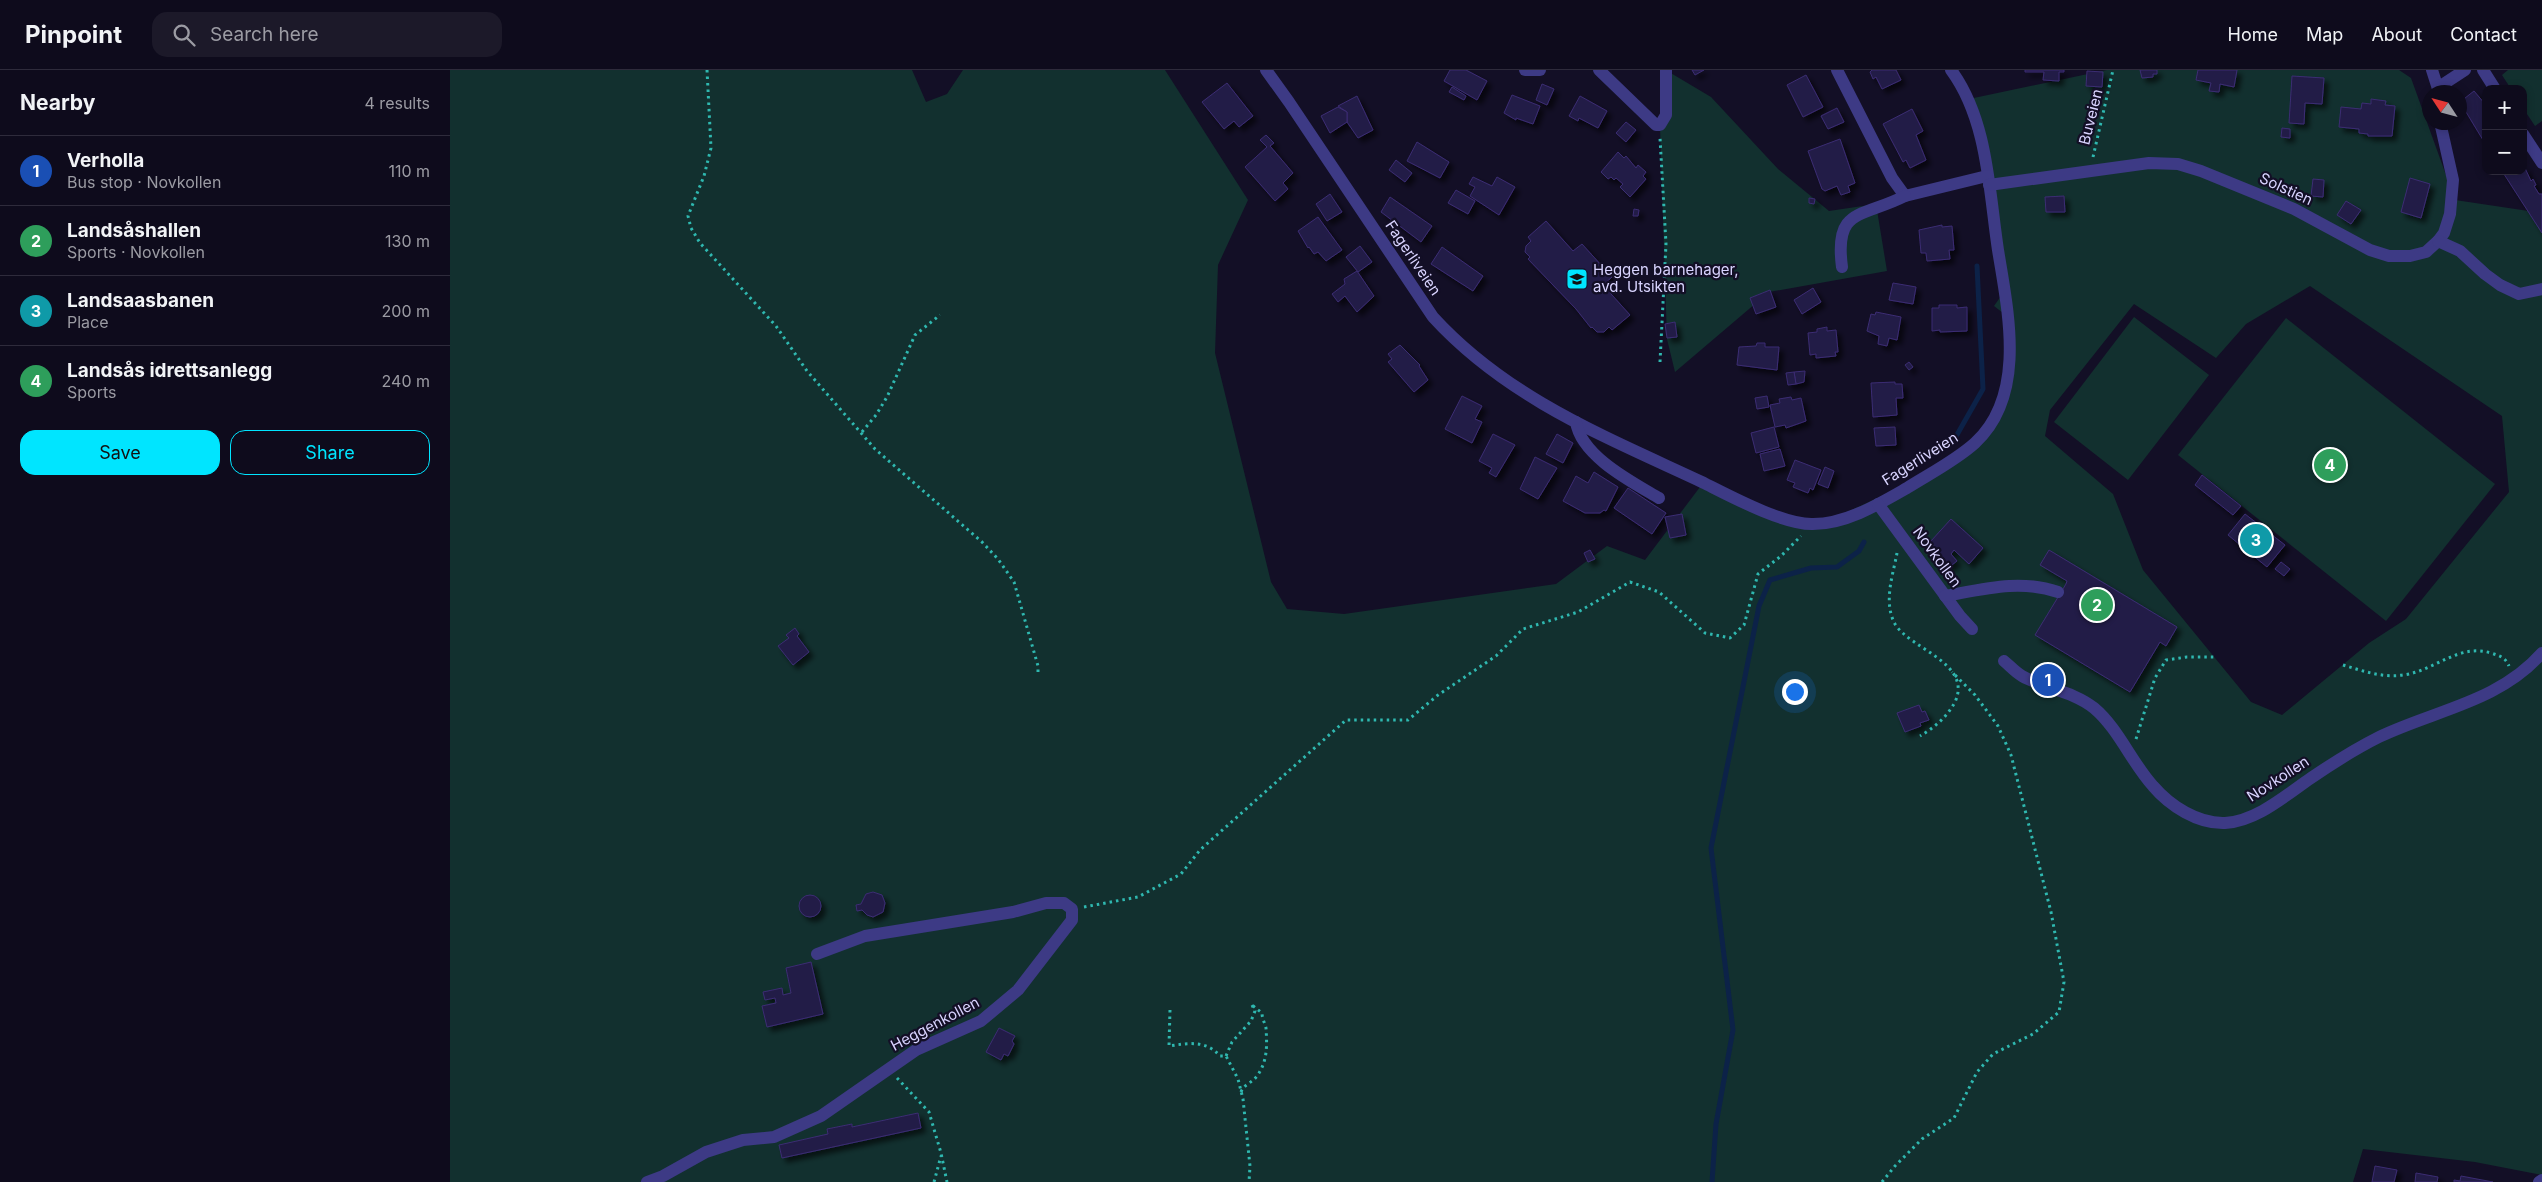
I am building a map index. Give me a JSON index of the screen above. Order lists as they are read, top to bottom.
{
  "streets": {
    "street": [
      "Solstien",
      "Fagerliveien",
      "Novkollen",
      "Heggenkollen"
    ],
    "path": ["Buveien"]
  },
  "crossings": [
    ["Buveien", "Solstien"],
    ["Solstien", "Fagerliveien"],
    ["Fagerliveien", "Novkollen"]
  ],
  "places": {
    "school or university": ["Heggen barnehager, avd. Utsikten"]
  },
  "north": "top left",
  "page": {
    "header": "Pinpoint",
    "search": "Search here",
    "nav": [
      "Home",
      "Map",
      "About",
      "Contact"
    ],
    "heading": ["Nearby", "4 results"],
    "map_buttons": ["+", "−"],
    "list": [
      {
        "mark": "1",
        "name": "Verholla",
        "note": "Bus stop · Novkollen",
        "value": "110 m"
      },
      {
        "mark": "2",
        "name": "Landsåshallen",
        "note": "Sports · Novkollen",
        "value": "130 m"
      },
      {
        "mark": "3",
        "name": "Landsaasbanen",
        "note": "Place",
        "value": "200 m"
      },
      {
        "mark": "4",
        "name": "Landsås idrettsanlegg",
        "note": "Sports",
        "value": "240 m"
      }
    ],
    "buttons": ["Save", "Share"],
    "pins": [
      "4",
      "3",
      "2",
      "1"
    ]
  }
}
